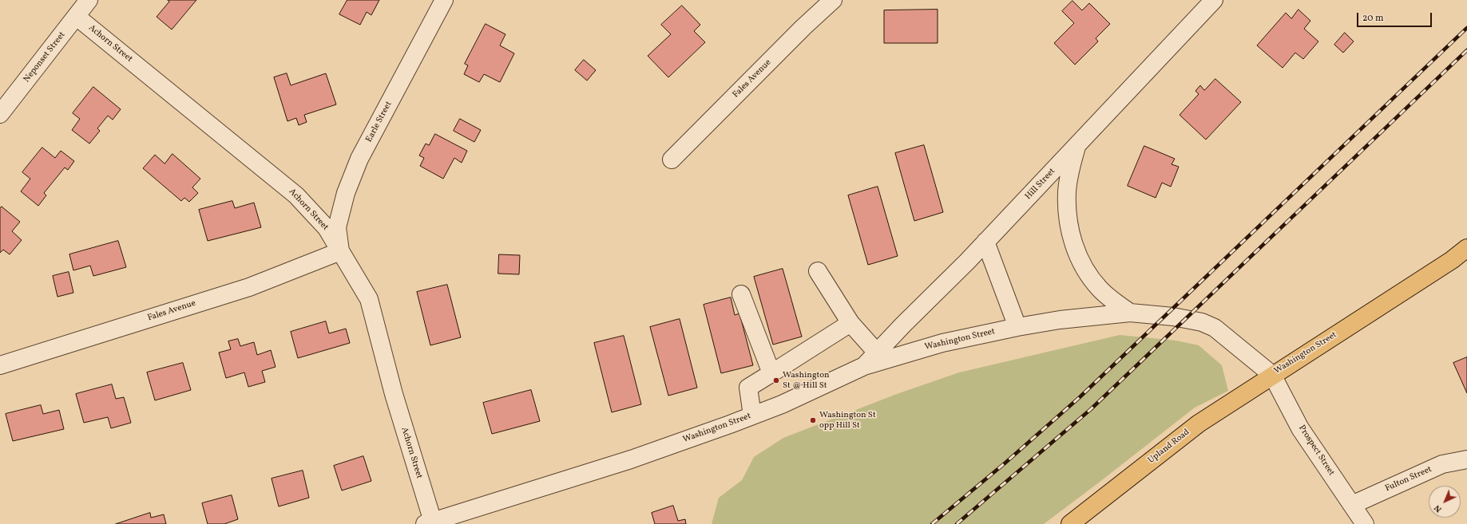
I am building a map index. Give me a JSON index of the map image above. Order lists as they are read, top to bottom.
{
  "streets": {
    "main road": ["Washington Street", "Upland Road"],
    "street": [
      "Achorn Street",
      "Neponset Street",
      "Fales Avenue",
      "Earle Street",
      "Hill Street",
      "Prospect Street",
      "Fulton Street"
    ]
  },
  "crossings": [
    ["Achorn Street", "Neponset Street"],
    ["Achorn Street", "Fales Avenue"],
    ["Achorn Street", "Earle Street"],
    ["Achorn Street", "Washington Street"],
    ["Fales Avenue", "Earle Street"],
    ["Hill Street", "Washington Street"],
    ["Washington Street", "Upland Road"],
    ["Washington Street", "Prospect Street"],
    ["Upland Road", "Prospect Street"],
    ["Prospect Street", "Fulton Street"]
  ],
  "places": ["Washington St @ Hill St", "Washington St opp Hill St"],
  "scale_bar": "20 m",
  "north": "bottom left"
}
